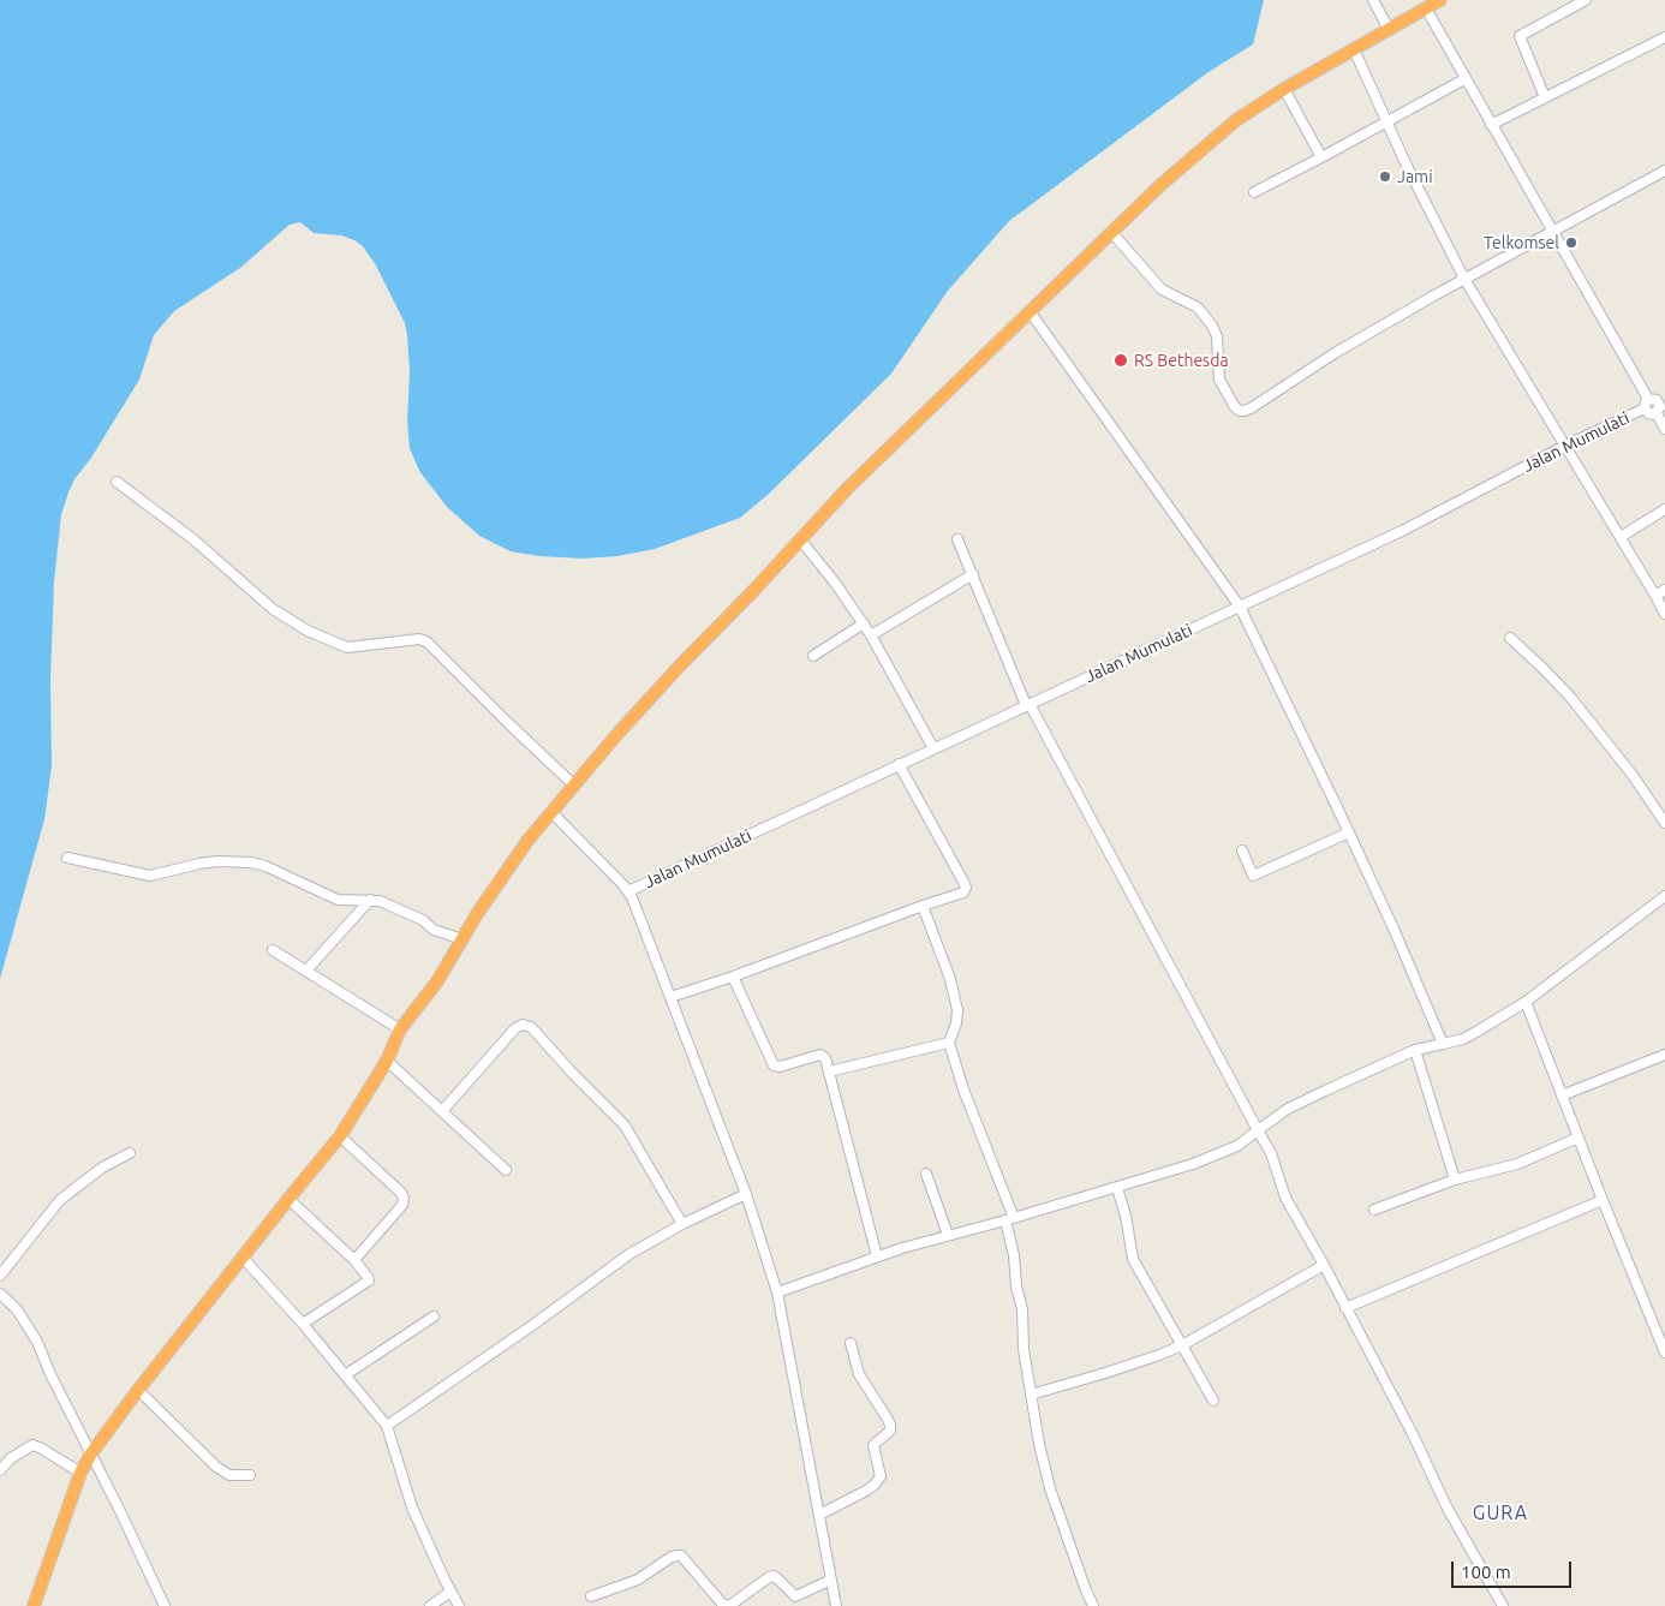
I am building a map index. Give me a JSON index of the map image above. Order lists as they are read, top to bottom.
{
  "streets": {
    "street": ["Jalan Mumulati"]
  },
  "districts": ["GURA"],
  "places": ["Jami", "Telkomsel", "RS Bethesda"],
  "scale_bar": "100 m"
}
